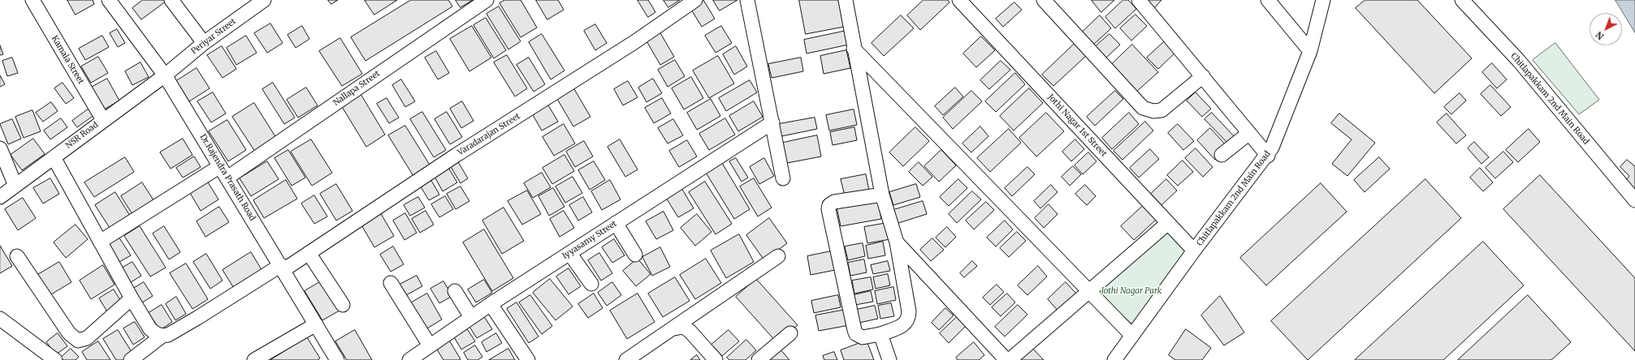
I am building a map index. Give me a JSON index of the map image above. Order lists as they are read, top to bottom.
{
  "streets": {
    "street": [
      "Periyar Street",
      "Kamala Street",
      "Nallapa Street",
      "Chitlapakkam 2nd Main Road",
      "Jothi Nagar 1st Street",
      "Varadarajan Street",
      "NSR Road",
      "Dr.Rajendra Prasath Road",
      "Iyyasamy Street"
    ]
  },
  "crossings": [
    ["Periyar Street", "NSR Road"],
    ["Periyar Street", "Dr.Rajendra Prasath Road"],
    ["Kamala Street", "NSR Road"],
    ["Nallapa Street", "Dr.Rajendra Prasath Road"],
    ["Chitlapakkam 2nd Main Road", "Jothi Nagar 1st Street"],
    ["Varadarajan Street", "Dr.Rajendra Prasath Road"],
    ["NSR Road", "Dr.Rajendra Prasath Road"]
  ],
  "parks": ["Jothi Nagar Park"],
  "north": "bottom left"
}
